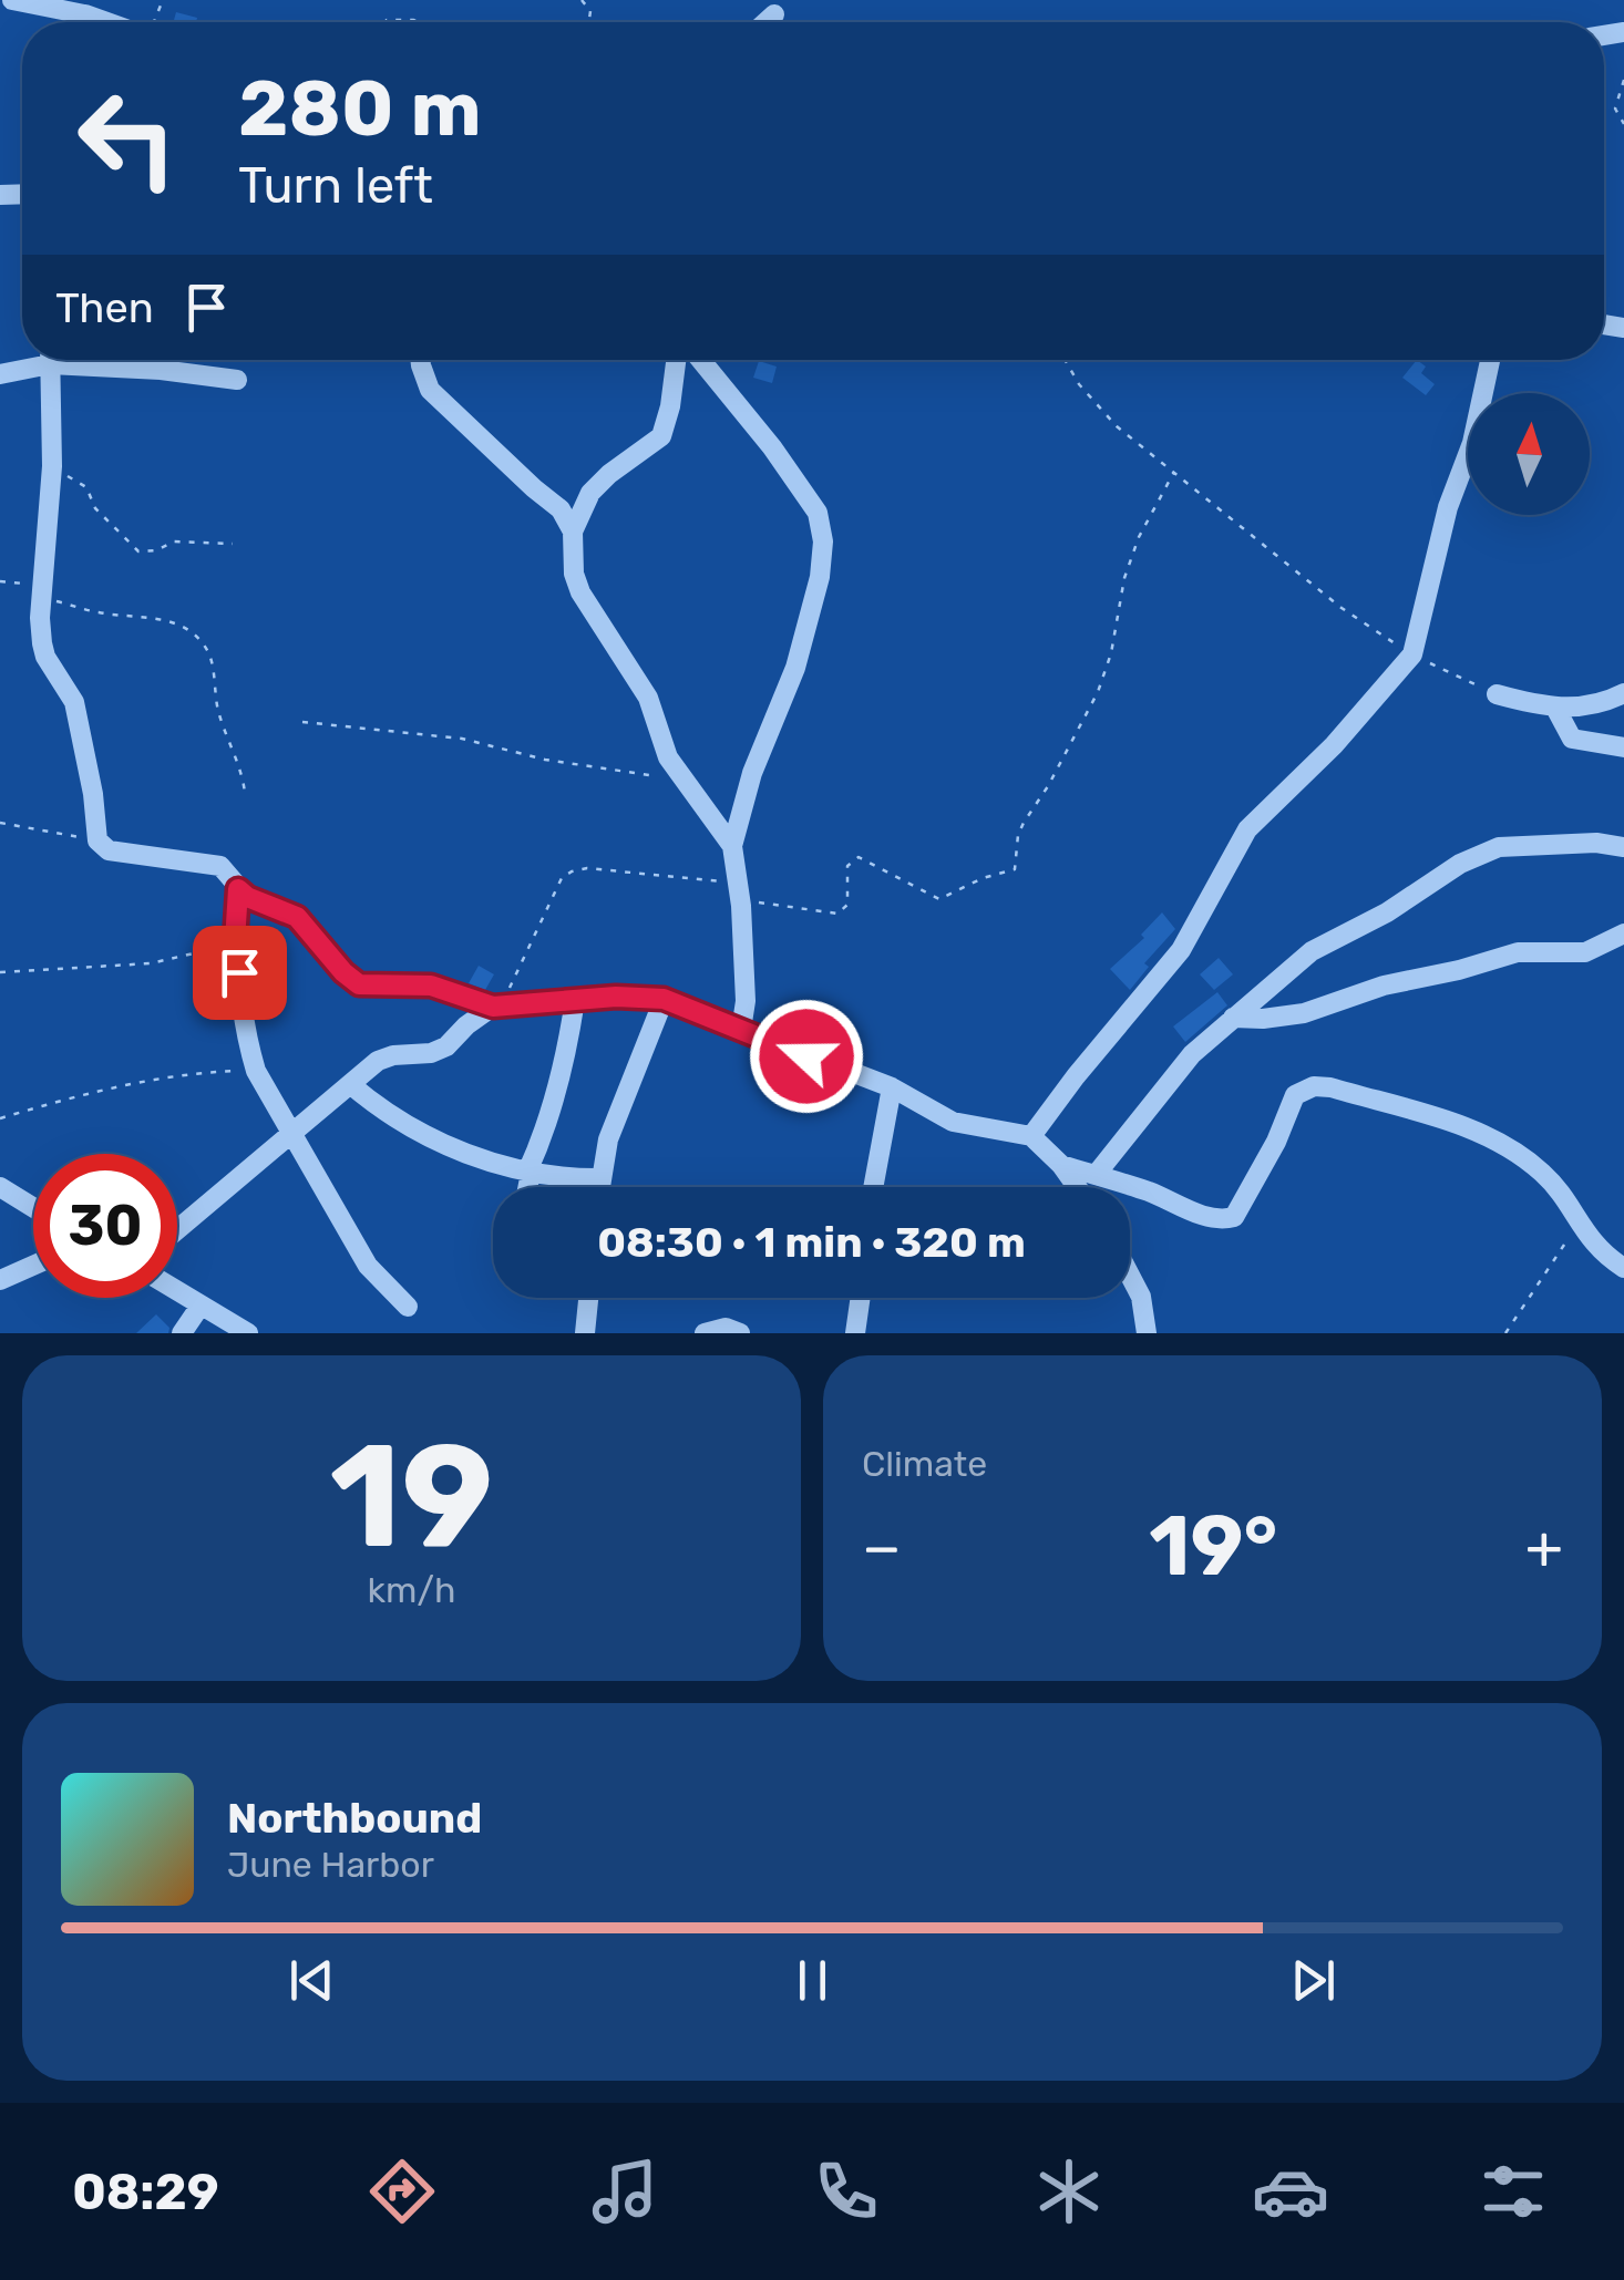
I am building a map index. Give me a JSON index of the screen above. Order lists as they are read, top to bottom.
{
  "north": "top",
  "page": {
    "turn": ["280 m", "Turn left"],
    "then": "Then",
    "limit": "30",
    "trip": "08:30 · 1 min · 320 m",
    "tile": [
      ["19", "km/h"],
      "Climate"
    ],
    "heat": ["−", "19°", "+"],
    "song": ["Northbound", "June Harbor"],
    "tabs": "08:29"
  }
}
